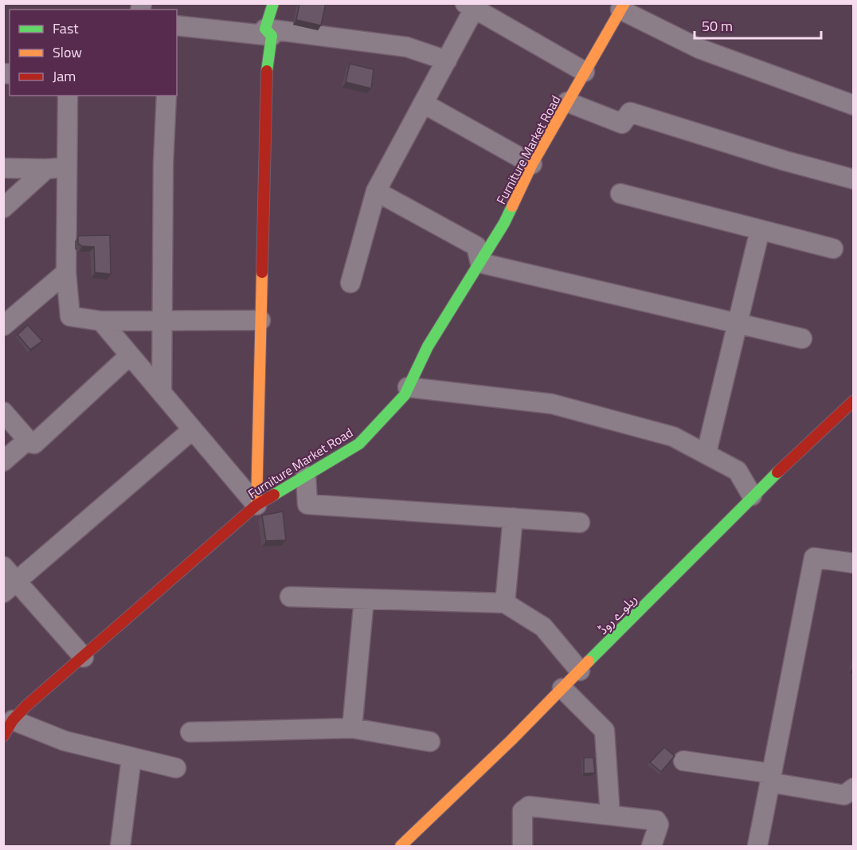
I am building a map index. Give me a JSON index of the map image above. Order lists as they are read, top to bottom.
{
  "streets": {
    "street": ["Furniture Market Road", "ریلوے روڈ"]
  },
  "legend": ["Fast", "Slow", "Jam"],
  "scale_bar": "50 m"
}
